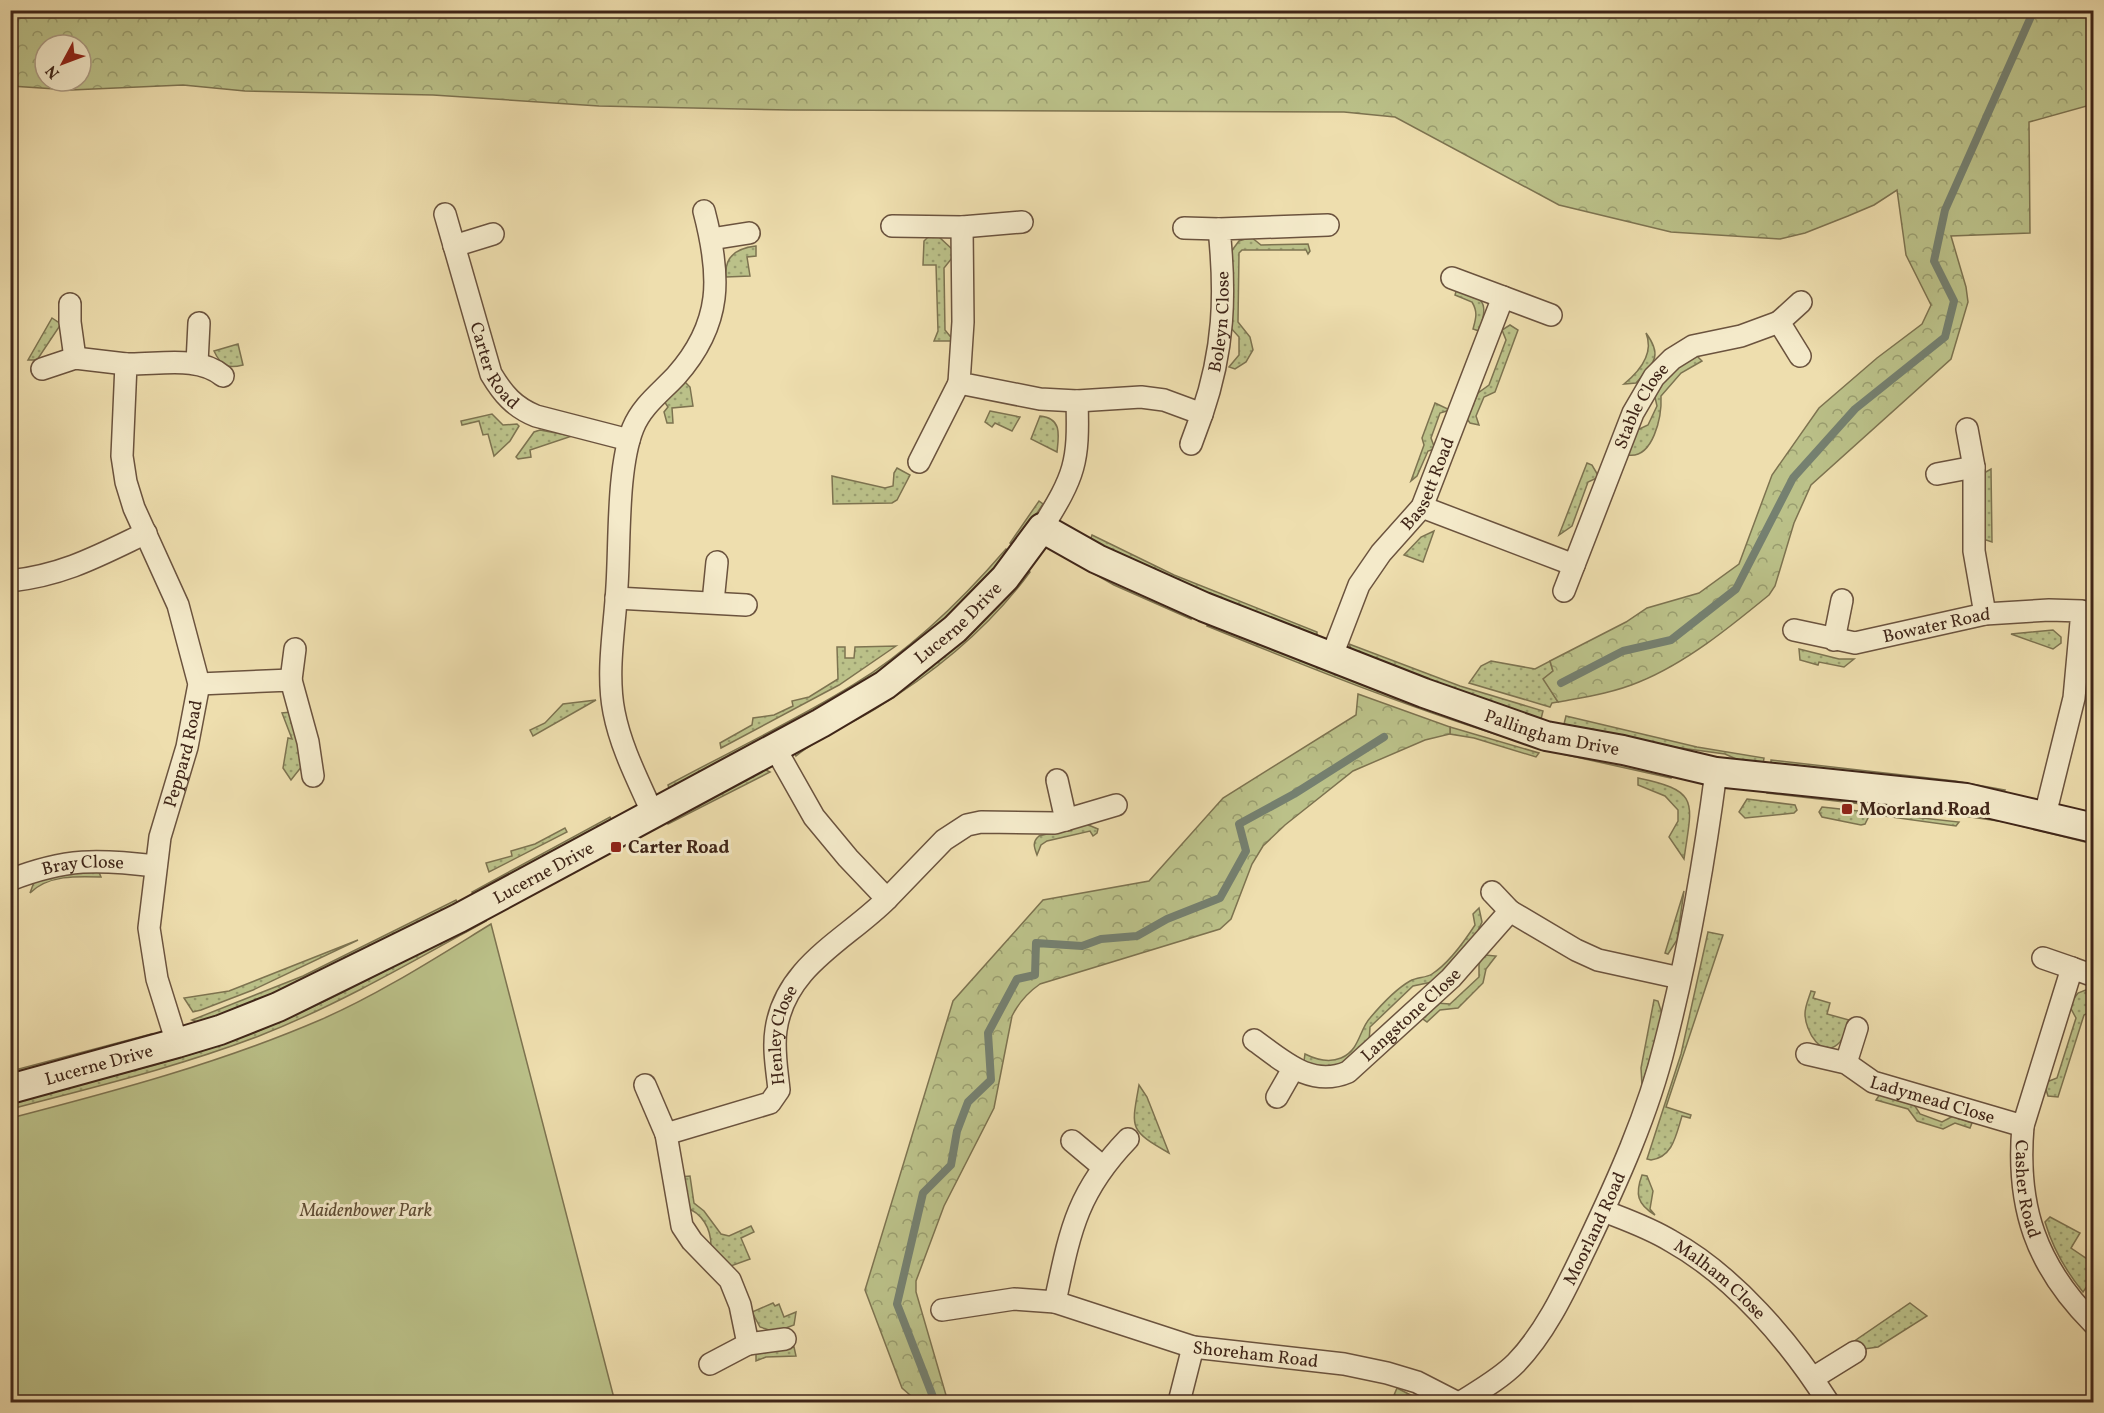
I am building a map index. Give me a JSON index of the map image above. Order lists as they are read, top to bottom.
{
  "streets": {
    "street": [
      "Boleyn Close",
      "Carter Road",
      "Stable Close",
      "Bassett Road",
      "Lucerne Drive",
      "Bowater Road",
      "Pallingham Drive",
      "Peppard Road",
      "Bray Close",
      "Langstone Close",
      "Henley Close",
      "Ladymead Close",
      "Casher Road",
      "Moorland Road",
      "Malham Close",
      "Shoreham Road"
    ]
  },
  "crossings": [
    ["Bassett Road", "Pallingham Drive"],
    ["Lucerne Drive", "Pallingham Drive"],
    ["Lucerne Drive", "Peppard Road"],
    ["Bowater Road", "Pallingham Drive"],
    ["Pallingham Drive", "Moorland Road"],
    ["Peppard Road", "Bray Close"],
    ["Ladymead Close", "Casher Road"],
    ["Moorland Road", "Malham Close"]
  ],
  "parks": ["Maidenbower Park"],
  "places": {
    "transit": ["Moorland Road", "Carter Road"]
  },
  "north": "bottom left"
}
